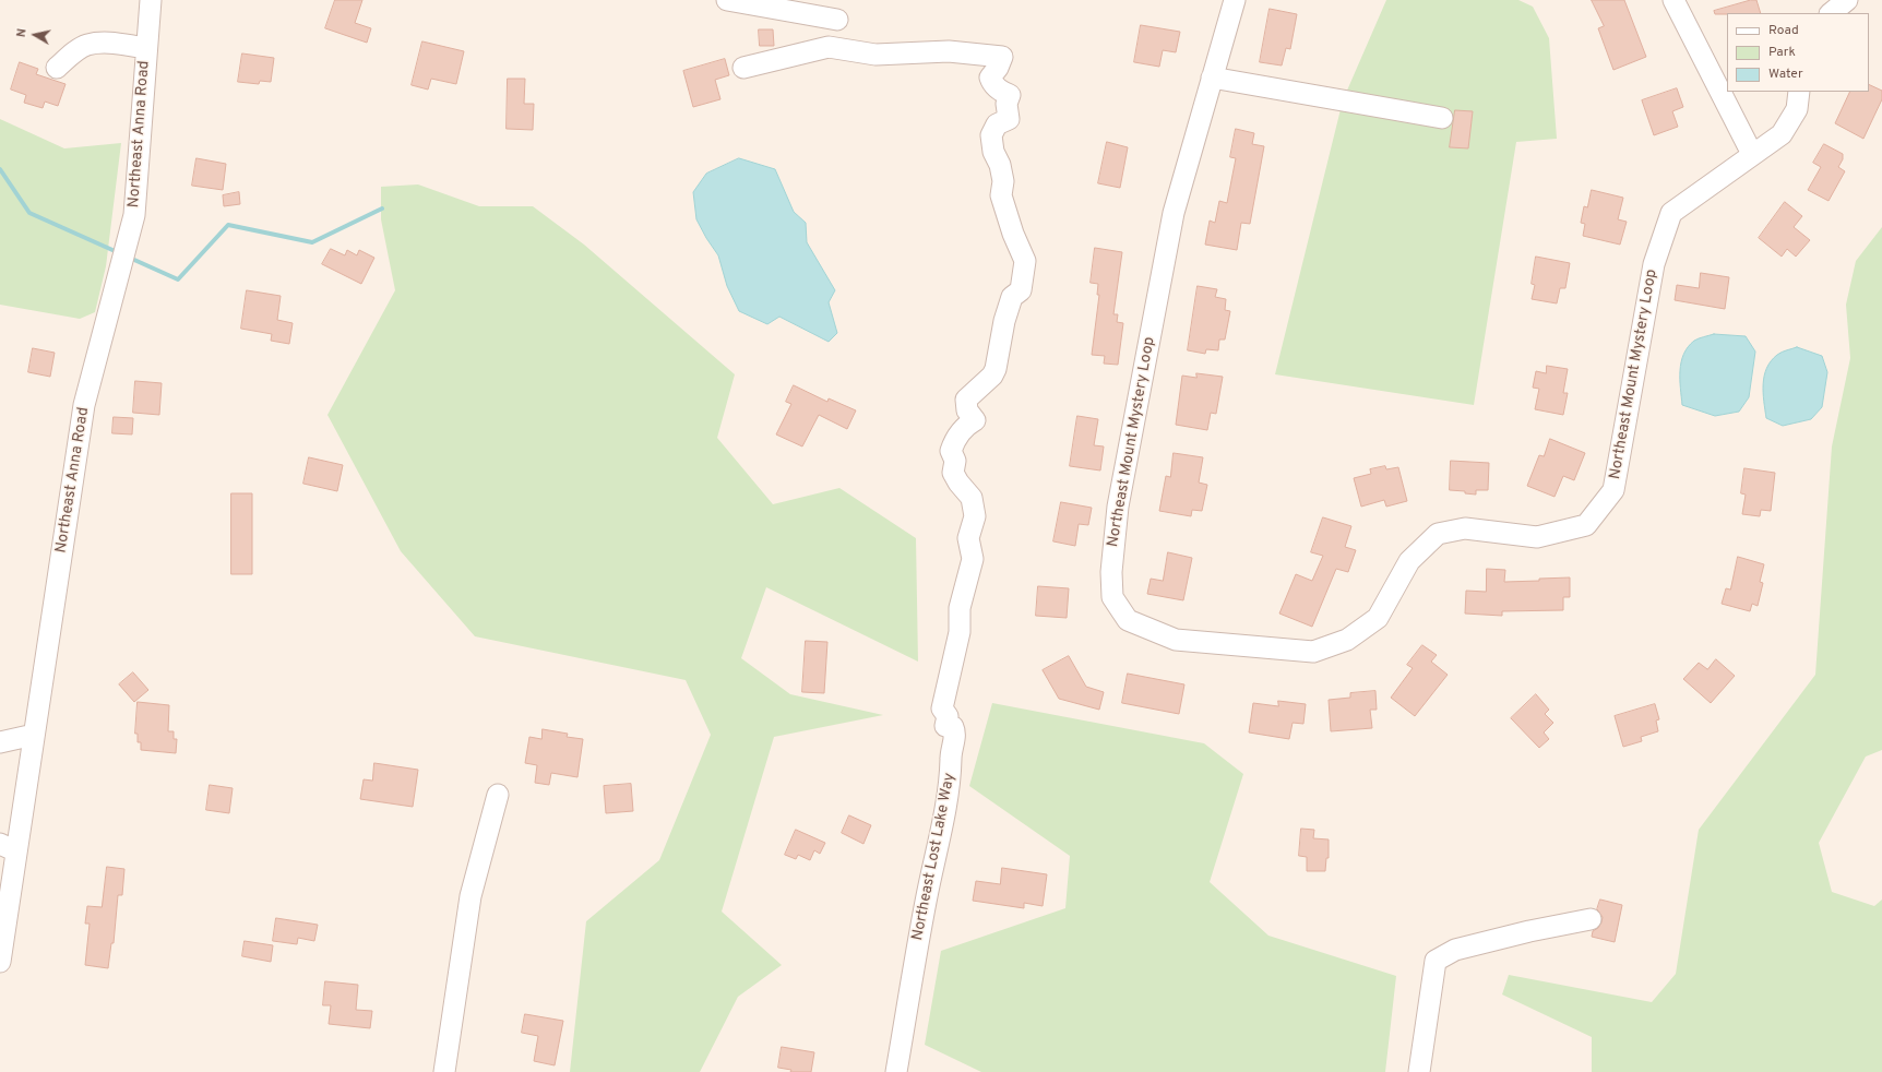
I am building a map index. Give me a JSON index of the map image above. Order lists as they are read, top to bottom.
{
  "streets": {
    "street": ["Northeast Anna Road", "Northeast Mount Mystery Loop", "Northeast Lost Lake Way"]
  },
  "legend": ["Road", "Park", "Water"],
  "north": "left"
}
